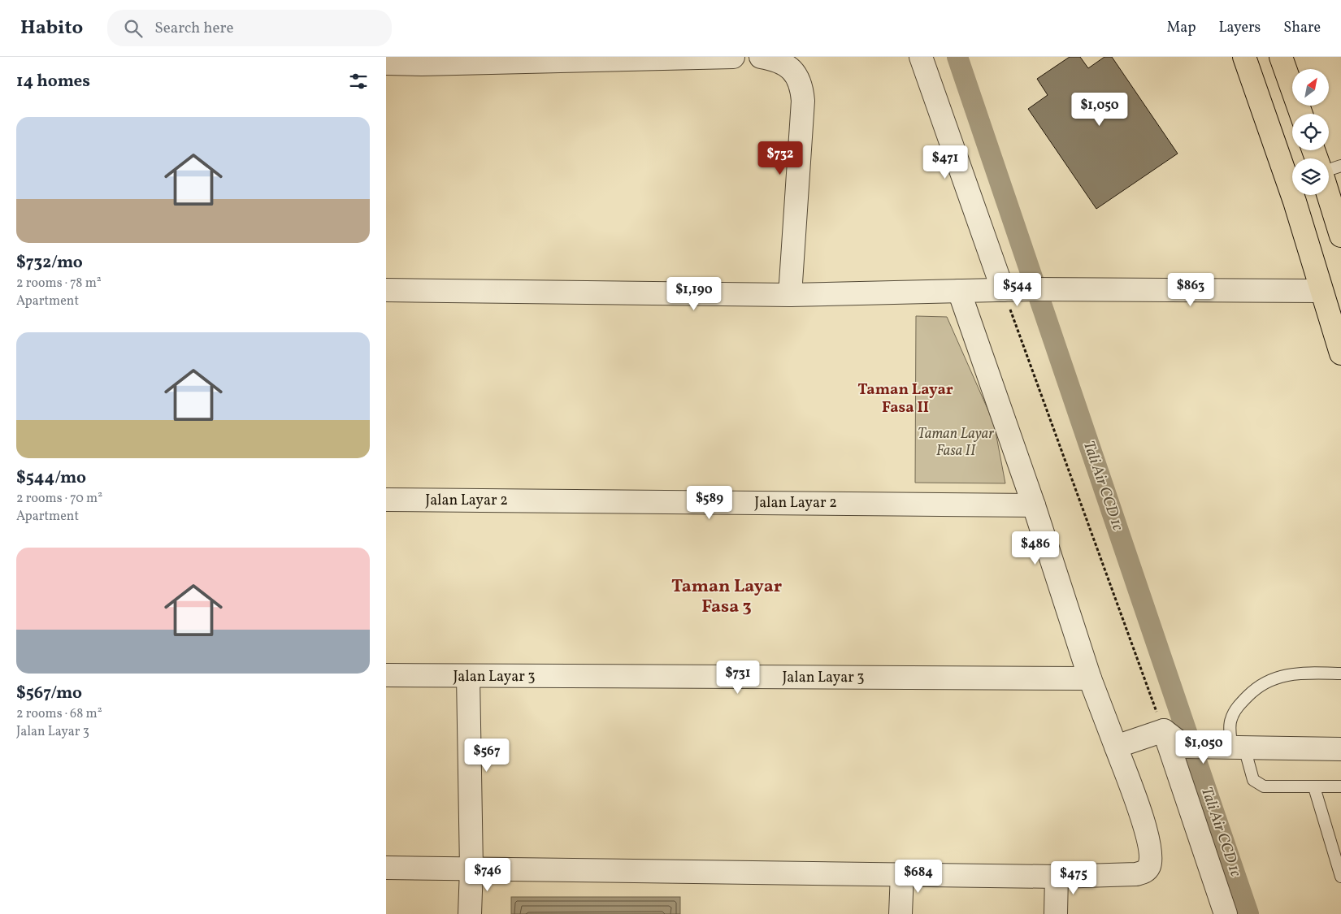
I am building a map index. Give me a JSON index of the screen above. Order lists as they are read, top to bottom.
{
  "streets": {
    "street": ["Jalan Layar 2", "Jalan Layar 3"]
  },
  "districts": ["Taman Layar Fasa II", "Taman Layar Fasa 3"],
  "water": ["Tali Air CCD 1c"],
  "parks": ["Taman Layar Fasa II"],
  "north": "top right",
  "page": {
    "header": "Habito",
    "search": "Search here",
    "nav": ["Map", "Layers", "Share"],
    "heading": "14 homes",
    "price": [
      "$1,050",
      "$732",
      "$471",
      "$544",
      "$863",
      "$1,190",
      "$589",
      "$486",
      "$731",
      "$1,050",
      "$567",
      "$746",
      "$684",
      "$475"
    ],
    "list": [
      {
        "name": "$732/mo",
        "note": "2 rooms · 78 m² · Apartment"
      },
      {
        "name": "$544/mo",
        "note": "2 rooms · 70 m² · Apartment"
      },
      {
        "name": "$567/mo",
        "note": "2 rooms · 68 m² · Jalan Layar 3"
      }
    ]
  }
}
